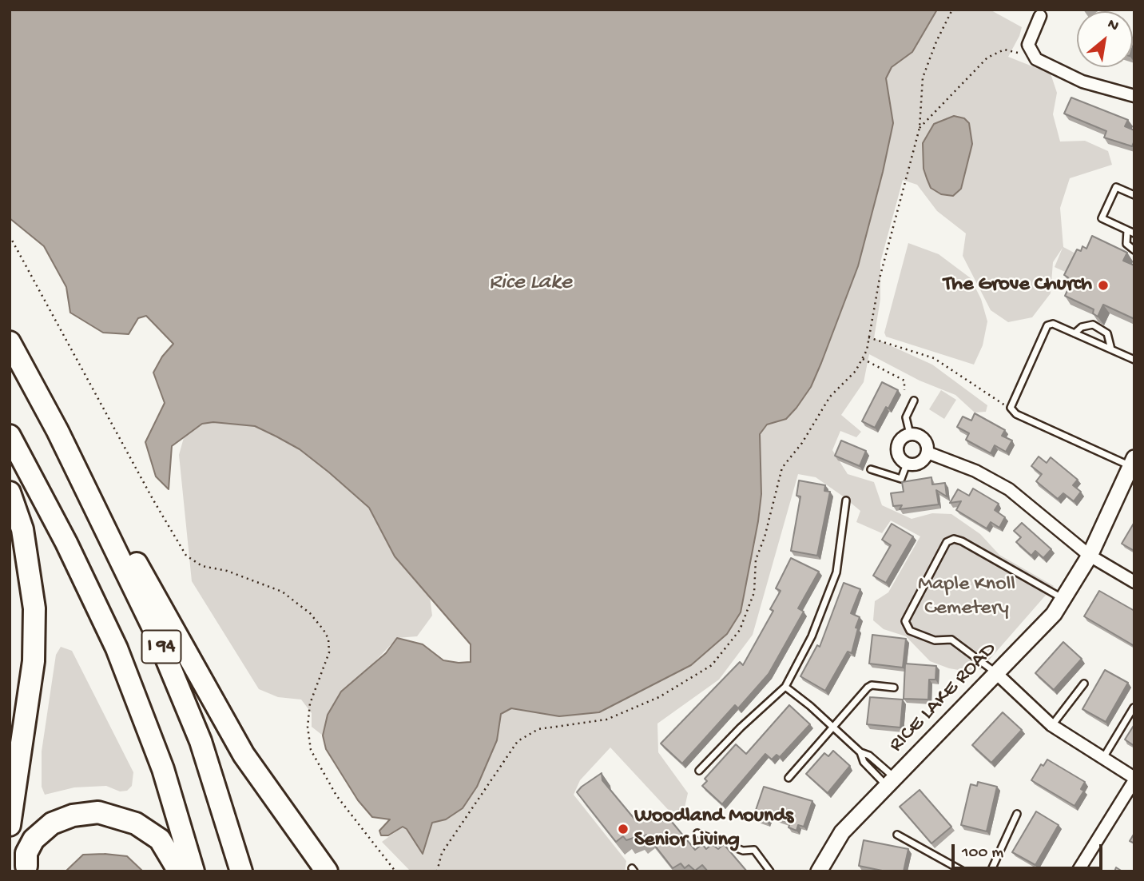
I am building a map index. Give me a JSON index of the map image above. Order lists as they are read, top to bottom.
{
  "streets": {
    "highway": ["I 94"],
    "street": ["RICE LAKE ROAD"]
  },
  "water": ["Rice Lake"],
  "parks": ["Maple Knoll Cemetery"],
  "places": ["The Grove Church", "Woodland Mounds Senior Living"],
  "scale_bar": "100 m",
  "north": "top right"
}
